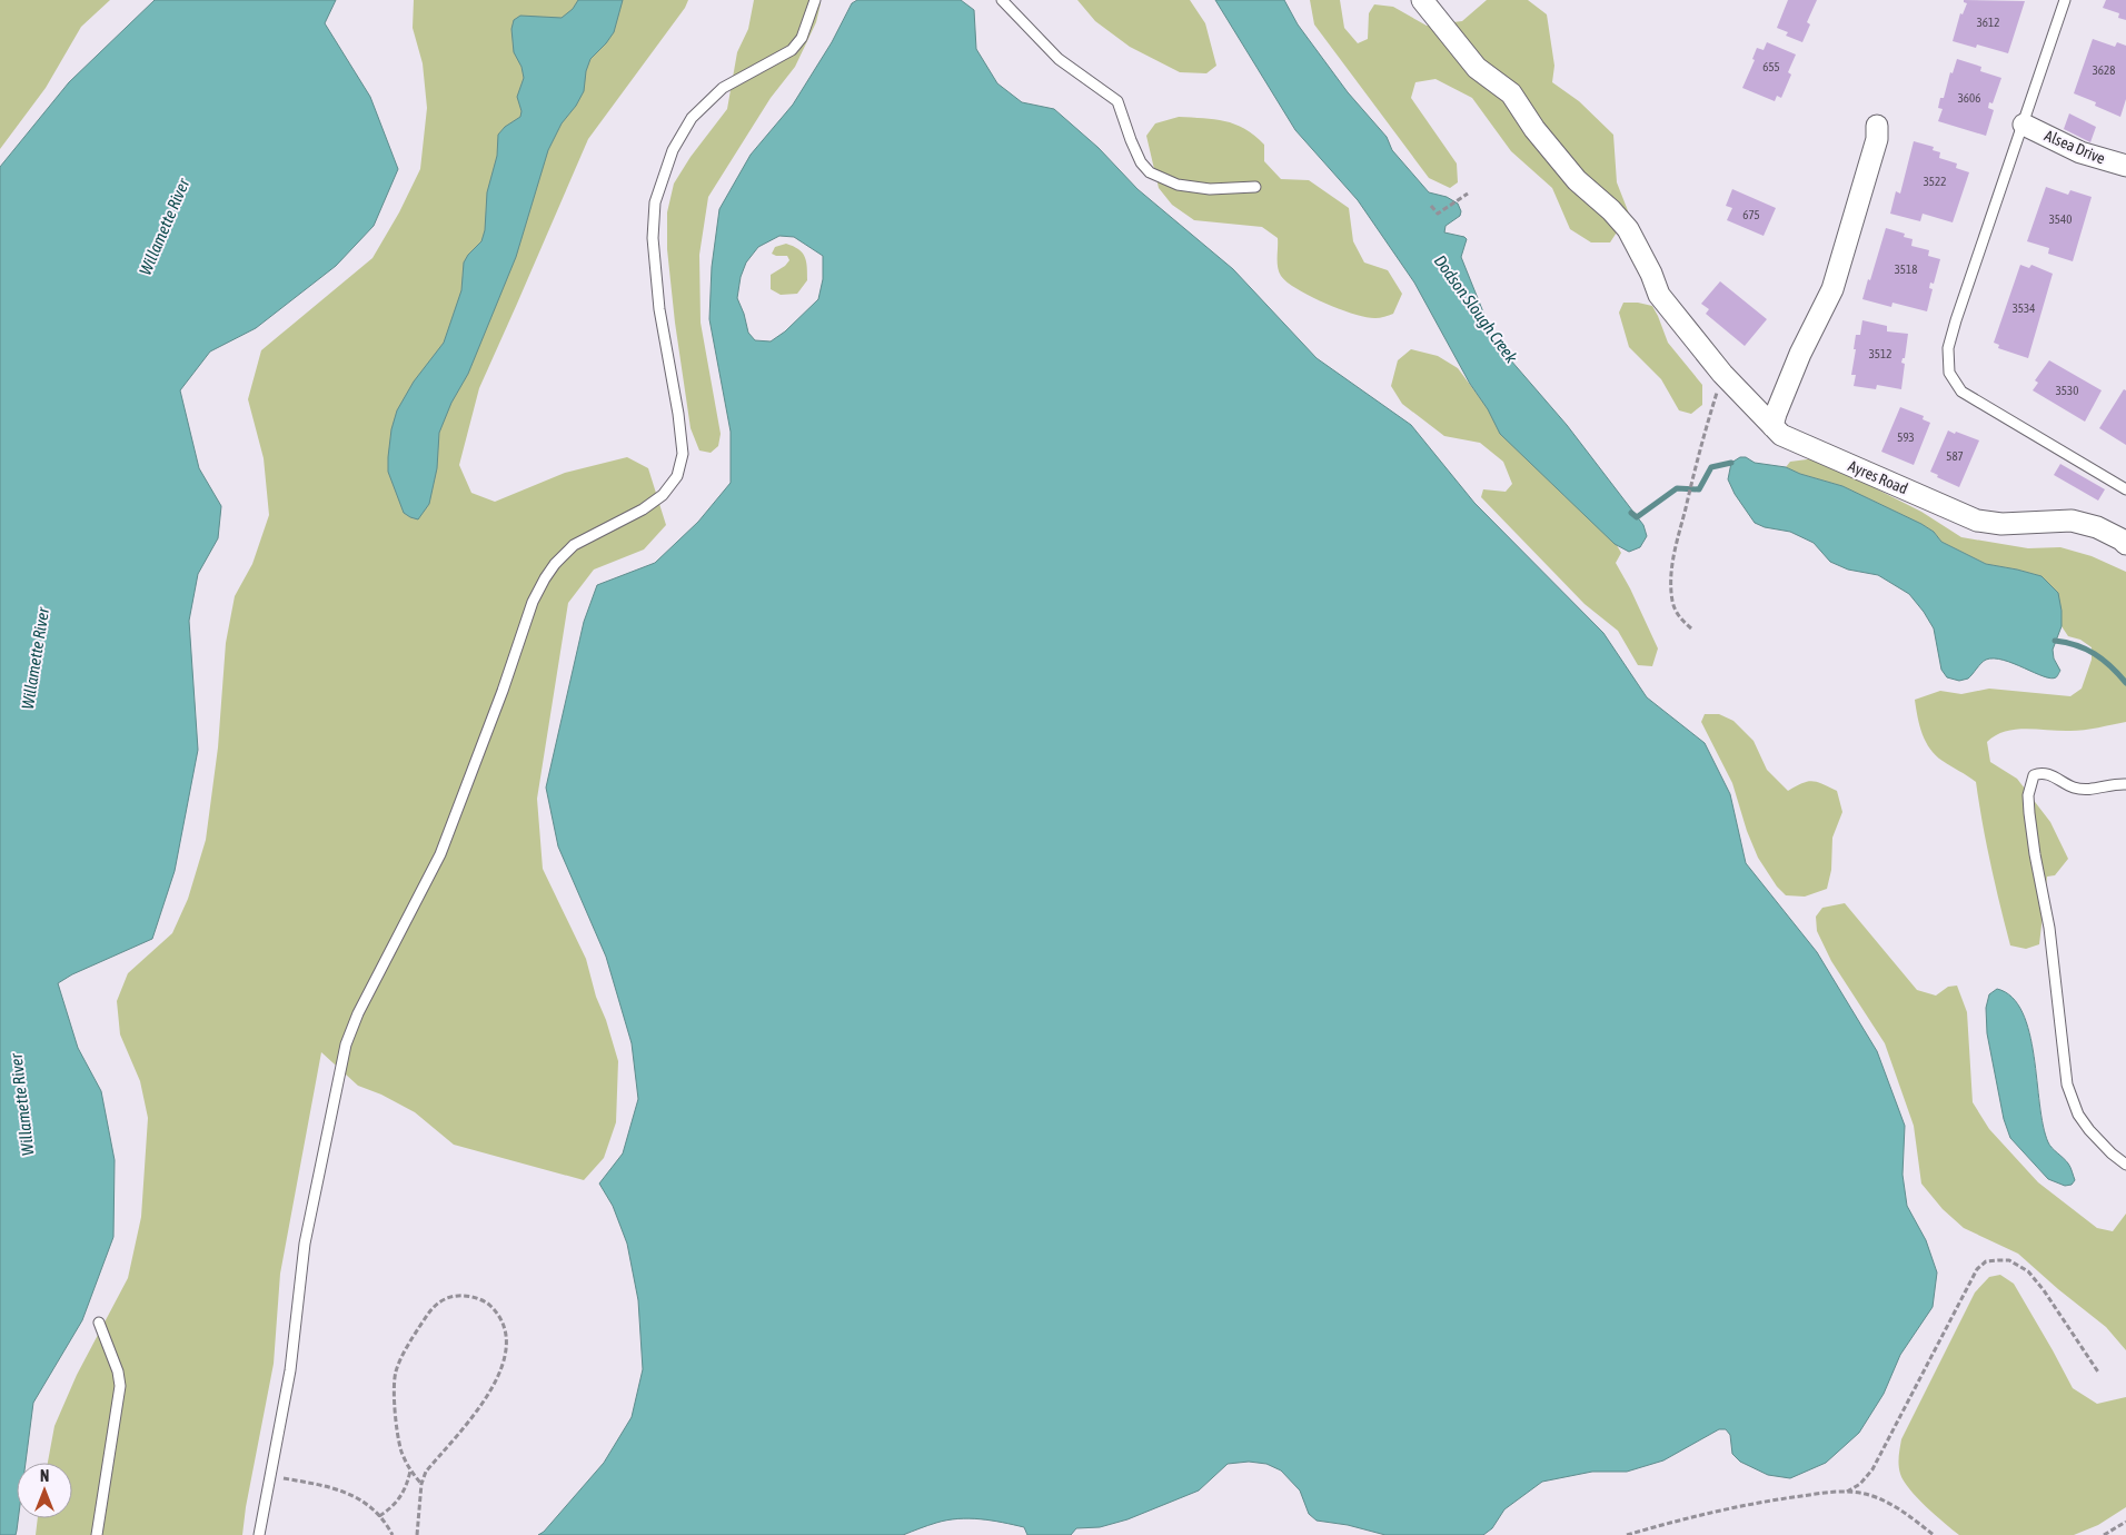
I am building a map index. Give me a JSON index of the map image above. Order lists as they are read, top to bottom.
{
  "streets": {
    "street": ["Alsea Drive", "Ayres Road"]
  },
  "water": ["Willamette River", "Dodson Slough Creek"],
  "house_numbers": [
    "3612",
    "655",
    "3628",
    "3606",
    "3522",
    "675",
    "3540",
    "3518",
    "3534",
    "3512",
    "3530",
    "593",
    "587"
  ],
  "north": "top"
}
